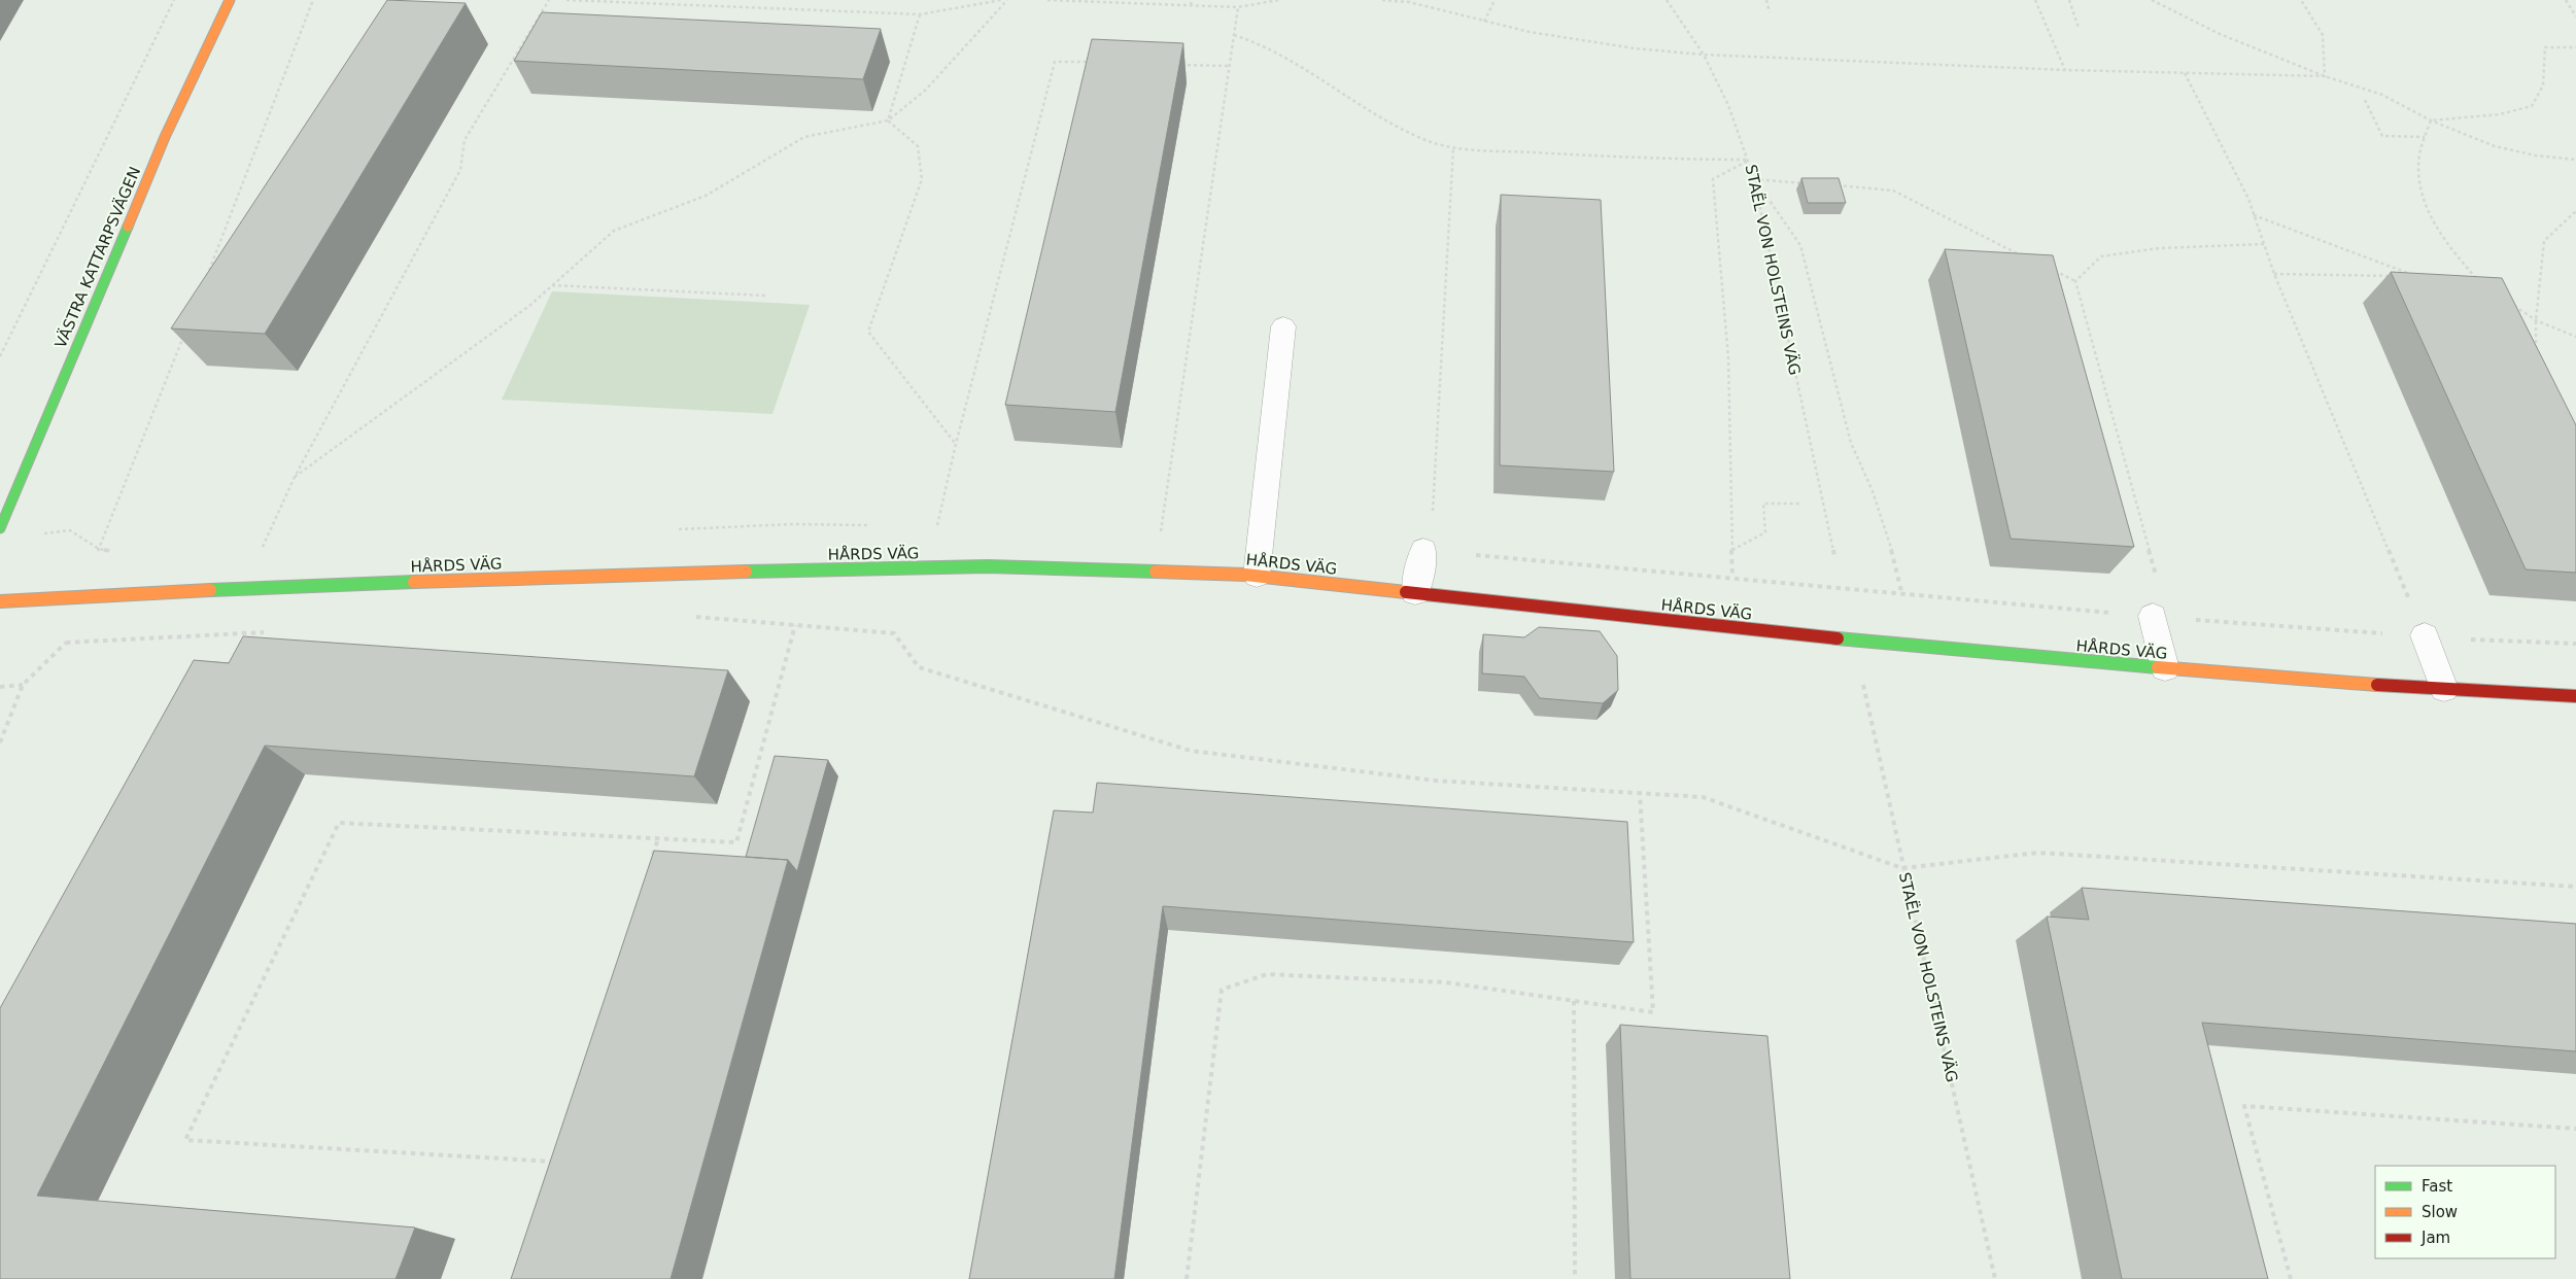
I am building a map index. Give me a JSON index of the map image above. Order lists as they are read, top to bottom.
{
  "streets": {
    "street": ["VÄSTRA KATTARPSVÄGEN", "HÅRDS VÄG"],
    "path": ["STAËL VON HOLSTEINS VÄG"]
  },
  "legend": ["Fast", "Slow", "Jam"]
}
